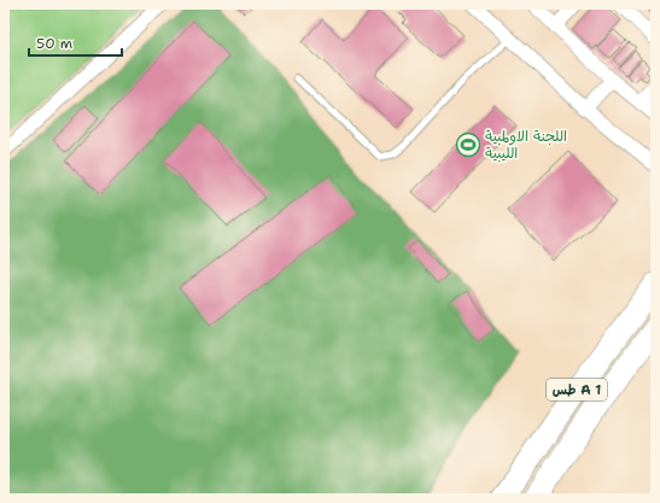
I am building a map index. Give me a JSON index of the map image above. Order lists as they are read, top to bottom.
{
  "streets": {
    "highway": ["طس A 1"]
  },
  "places": {
    "sports": ["اللجنة الاولمبية الليبية"]
  },
  "scale_bar": "50 m"
}
